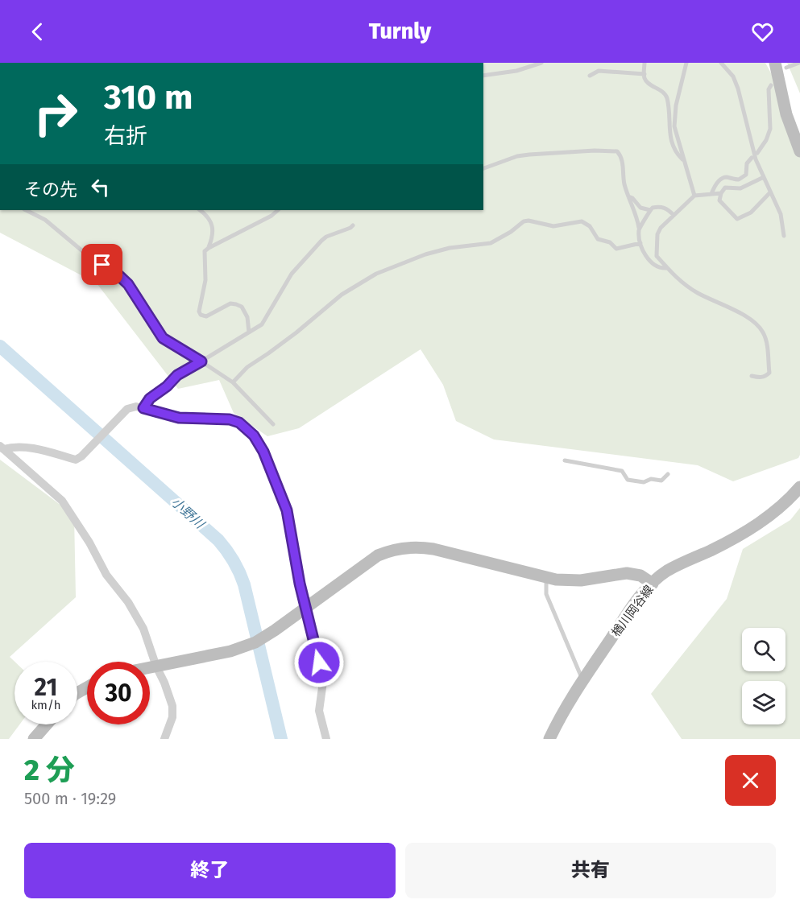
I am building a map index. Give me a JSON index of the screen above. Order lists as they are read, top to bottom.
{
  "streets": {
    "street": ["楢川岡谷線"]
  },
  "water": ["小野川"],
  "page": {
    "header": "Turnly",
    "turn": ["310 m", "右折"],
    "then": "その先",
    "speed": "21 km/h",
    "limit": "30",
    "heading": ["2 分", "500 m · 19:29"],
    "buttons": ["終了", "共有"]
  }
}
